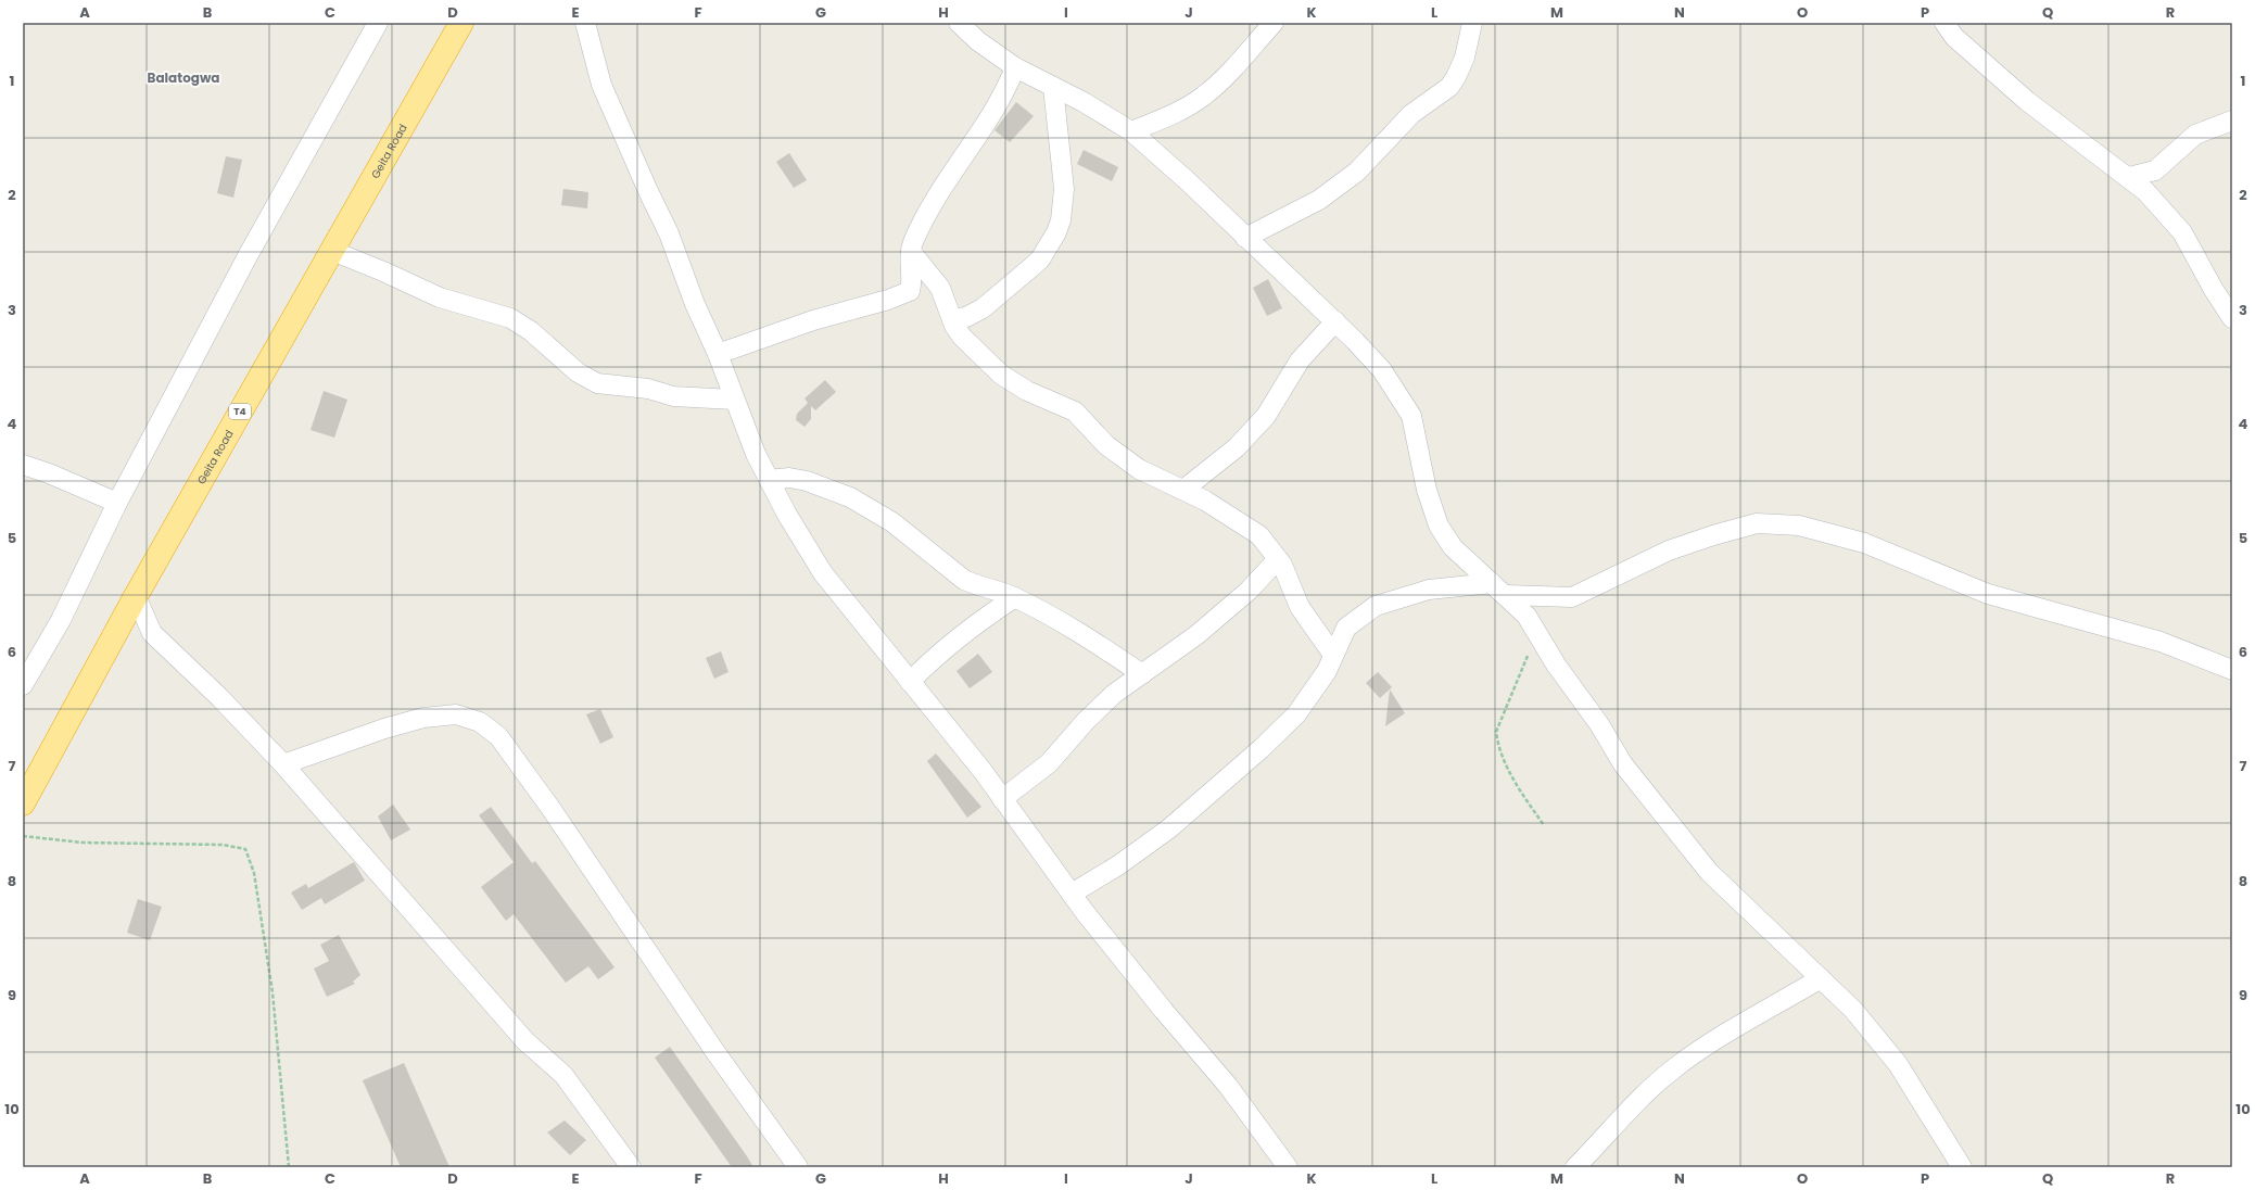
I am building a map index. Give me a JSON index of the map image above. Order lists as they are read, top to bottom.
{
  "streets": {
    "highway": ["Geita Road", "T4"]
  },
  "districts": ["Balatogwa"],
  "grid": {
    "columns": [
      "A",
      "B",
      "C",
      "D",
      "E",
      "F",
      "G",
      "H",
      "I",
      "J",
      "K",
      "L",
      "M",
      "N",
      "O",
      "P",
      "Q",
      "R"
    ],
    "rows": [
      "1",
      "2",
      "3",
      "4",
      "5",
      "6",
      "7",
      "8",
      "9",
      "10"
    ]
  }
}
